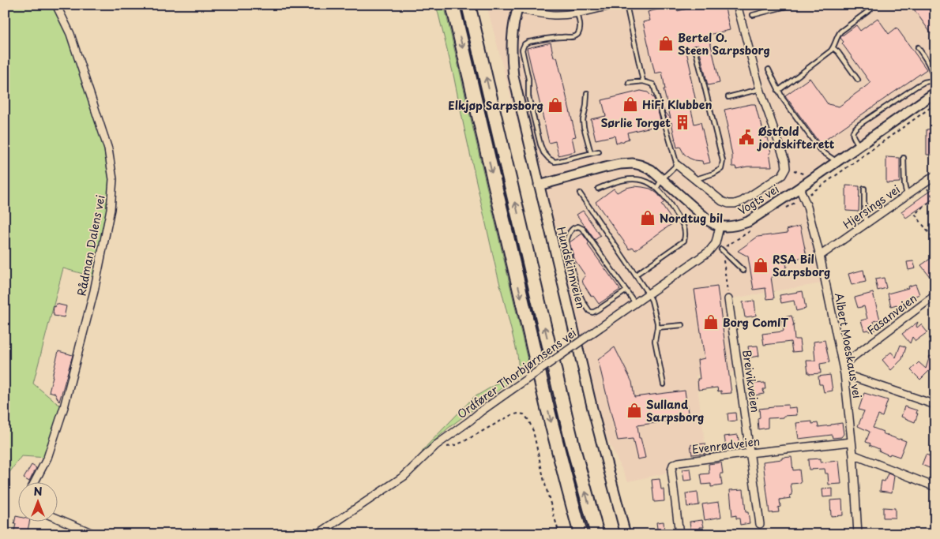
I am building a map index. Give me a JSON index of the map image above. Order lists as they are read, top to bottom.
{
  "streets": {
    "street": [
      "Vogts vei",
      "Hjersings vei",
      "Rådman Dalens vei",
      "Hundskinnveien",
      "Fasanveien",
      "Albert Moeskaus vei",
      "Ordfører Thorbjørnsens vei",
      "Breivikveien",
      "Evenrødveien"
    ]
  },
  "crossings": [
    ["Vogts vei", "Albert Moeskaus vei"],
    ["Vogts vei", "Ordfører Thorbjørnsens vei"],
    ["Hjersings vei", "Albert Moeskaus vei"],
    ["Fasanveien", "Albert Moeskaus vei"],
    ["Albert Moeskaus vei", "Evenrødveien"],
    ["Breivikveien", "Evenrødveien"]
  ],
  "places": {
    "shop": [
      "Bertel O. Steen Sarpsborg",
      "HiFi Klubben",
      "Elkjøp Sarpsborg",
      "Nordtug bil",
      "RSA Bil Sarpsborg",
      "Borg ComIT",
      "Sulland Sarpsborg"
    ],
    "building": ["Sørlie Torget"],
    "public building": ["Østfold jordskifterett"]
  },
  "north": "top"
}
